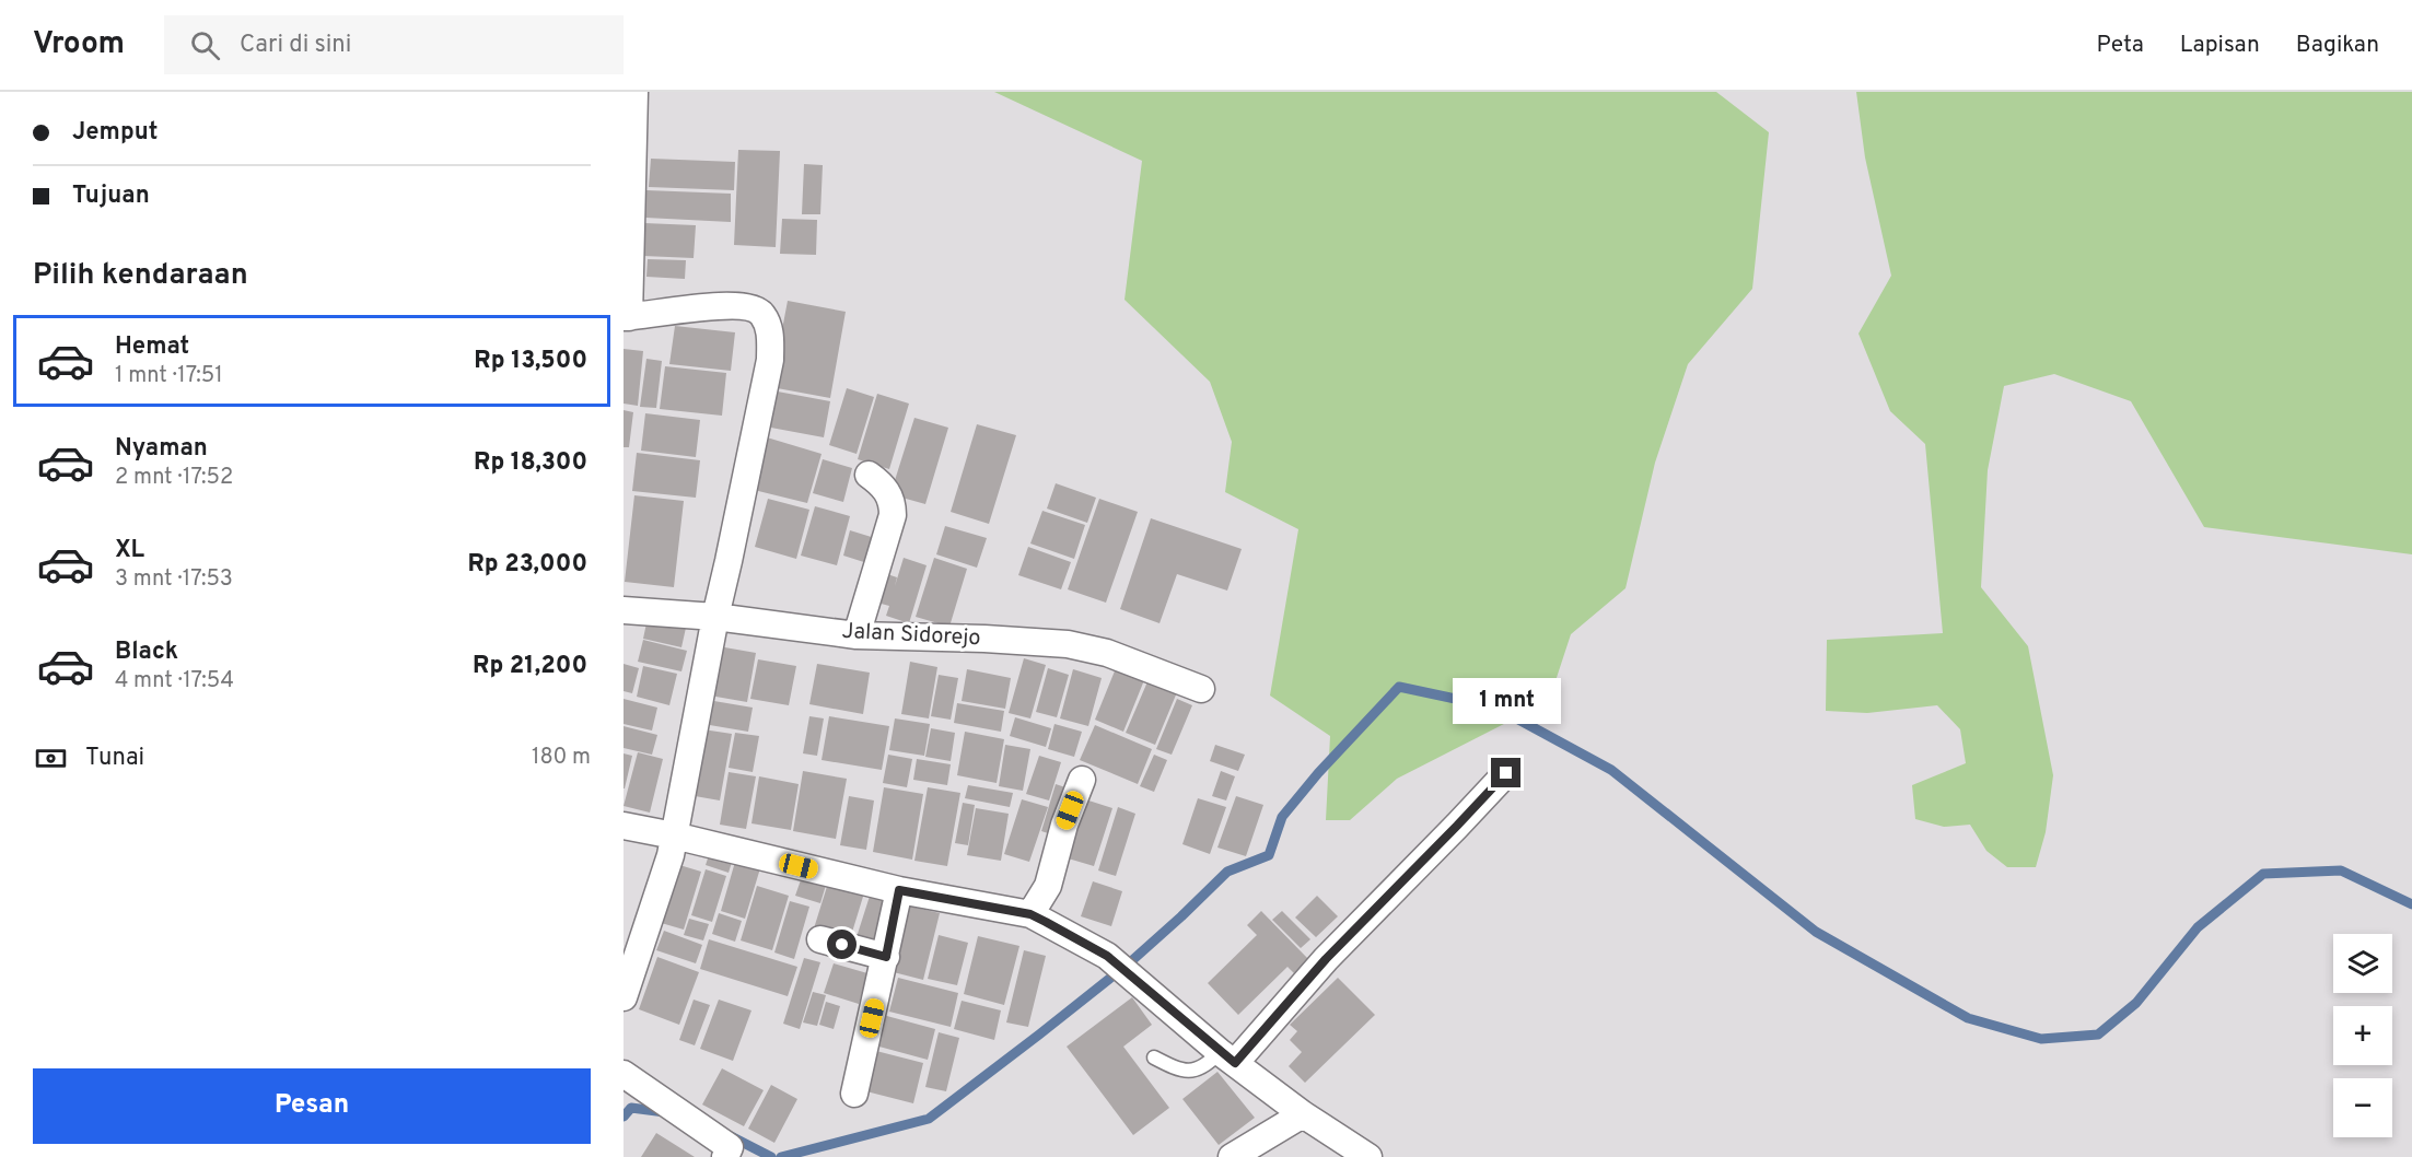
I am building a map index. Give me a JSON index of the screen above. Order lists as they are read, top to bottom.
{
  "streets": {
    "street": ["Jalan Sidorejo"]
  },
  "page": {
    "header": "Vroom",
    "search": "Cari di sini",
    "nav": ["Peta", "Lapisan", "Bagikan"],
    "banner": ["Jemput", "Tujuan"],
    "heading": "Pilih kendaraan",
    "list": [
      {
        "name": "Hemat",
        "note": "1 mnt · 17:51",
        "value": "Rp 13,500"
      },
      {
        "name": "Nyaman",
        "note": "2 mnt · 17:52",
        "value": "Rp 18,300"
      },
      {
        "name": "XL",
        "note": "3 mnt · 17:53",
        "value": "Rp 23,000"
      },
      {
        "name": "Black",
        "note": "4 mnt · 17:54",
        "value": "Rp 21,200"
      }
    ],
    "bubble": "1 mnt",
    "pay": ["Tunai", "180 m"],
    "map_buttons": ["+", "−"],
    "buttons": "Pesan"
  }
}
